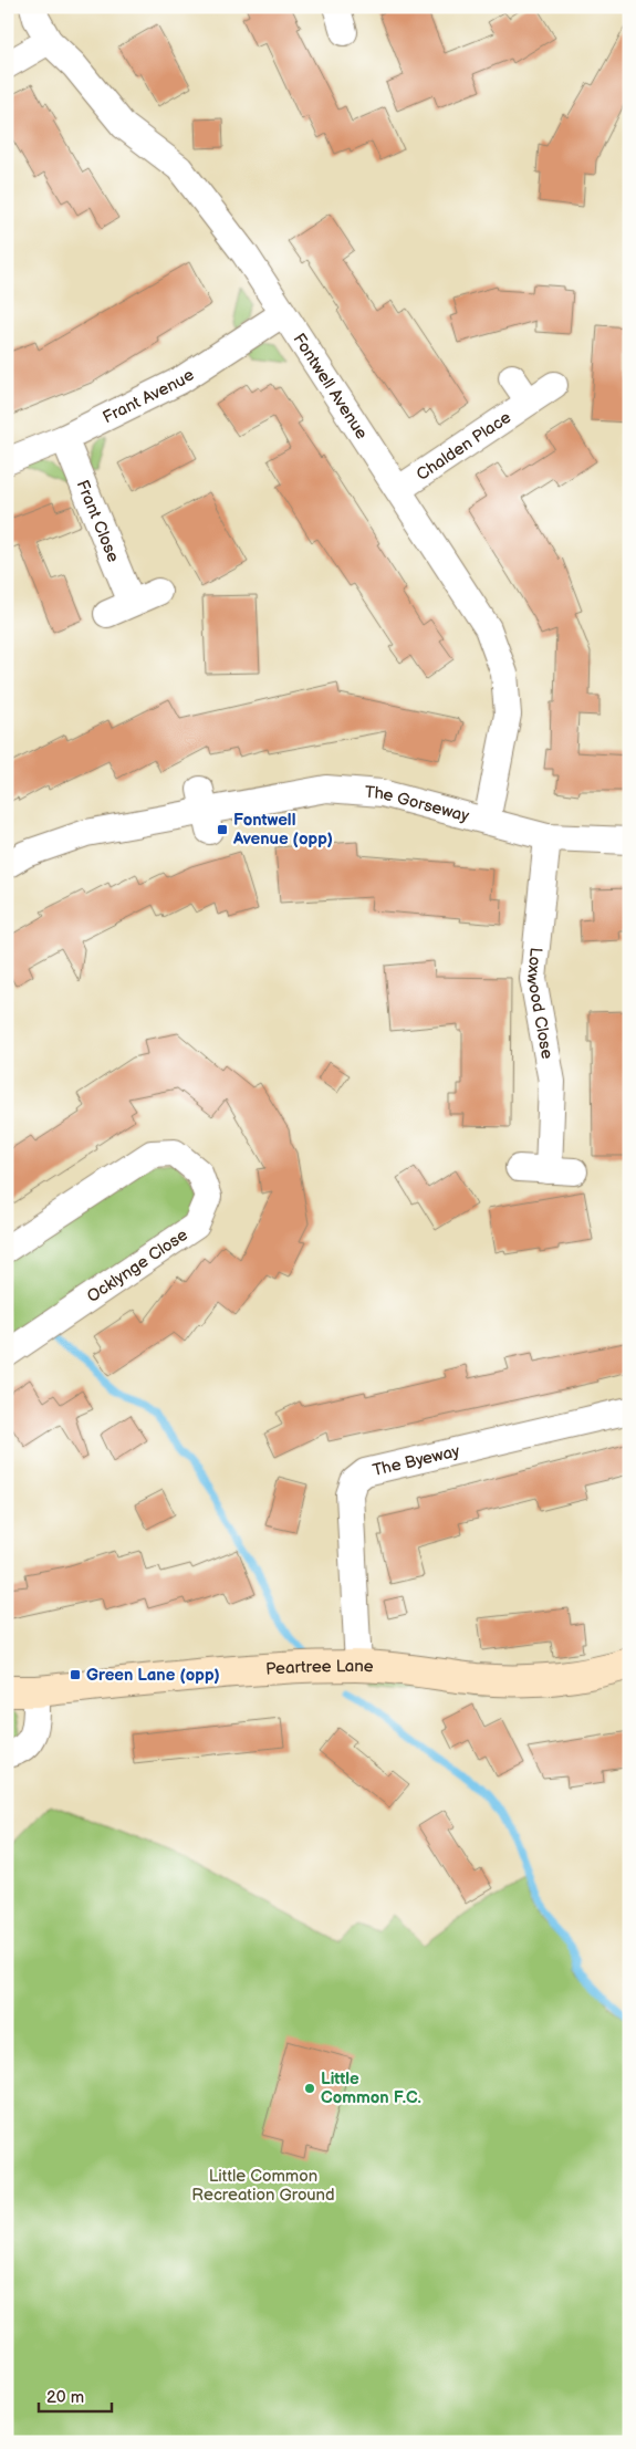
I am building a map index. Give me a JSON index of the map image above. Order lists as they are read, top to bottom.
{
  "streets": {
    "street": [
      "Fontwell Avenue",
      "Frant Avenue",
      "Chalden Place",
      "Frant Close",
      "The Gorseway",
      "Loxwood Close",
      "Ocklynge Close",
      "The Byeway",
      "Peartree Lane"
    ]
  },
  "crossings": [
    ["Fontwell Avenue", "Frant Avenue"],
    ["Fontwell Avenue", "Chalden Place"],
    ["Fontwell Avenue", "The Gorseway"],
    ["Frant Avenue", "Frant Close"],
    ["The Gorseway", "Loxwood Close"],
    ["The Byeway", "Peartree Lane"]
  ],
  "parks": ["Little Common Recreation Ground"],
  "places": {
    "transit": ["Fontwell Avenue (opp)", "Green Lane (opp)"],
    "other": ["Little Common F.C."]
  },
  "scale_bar": "20 m"
}
